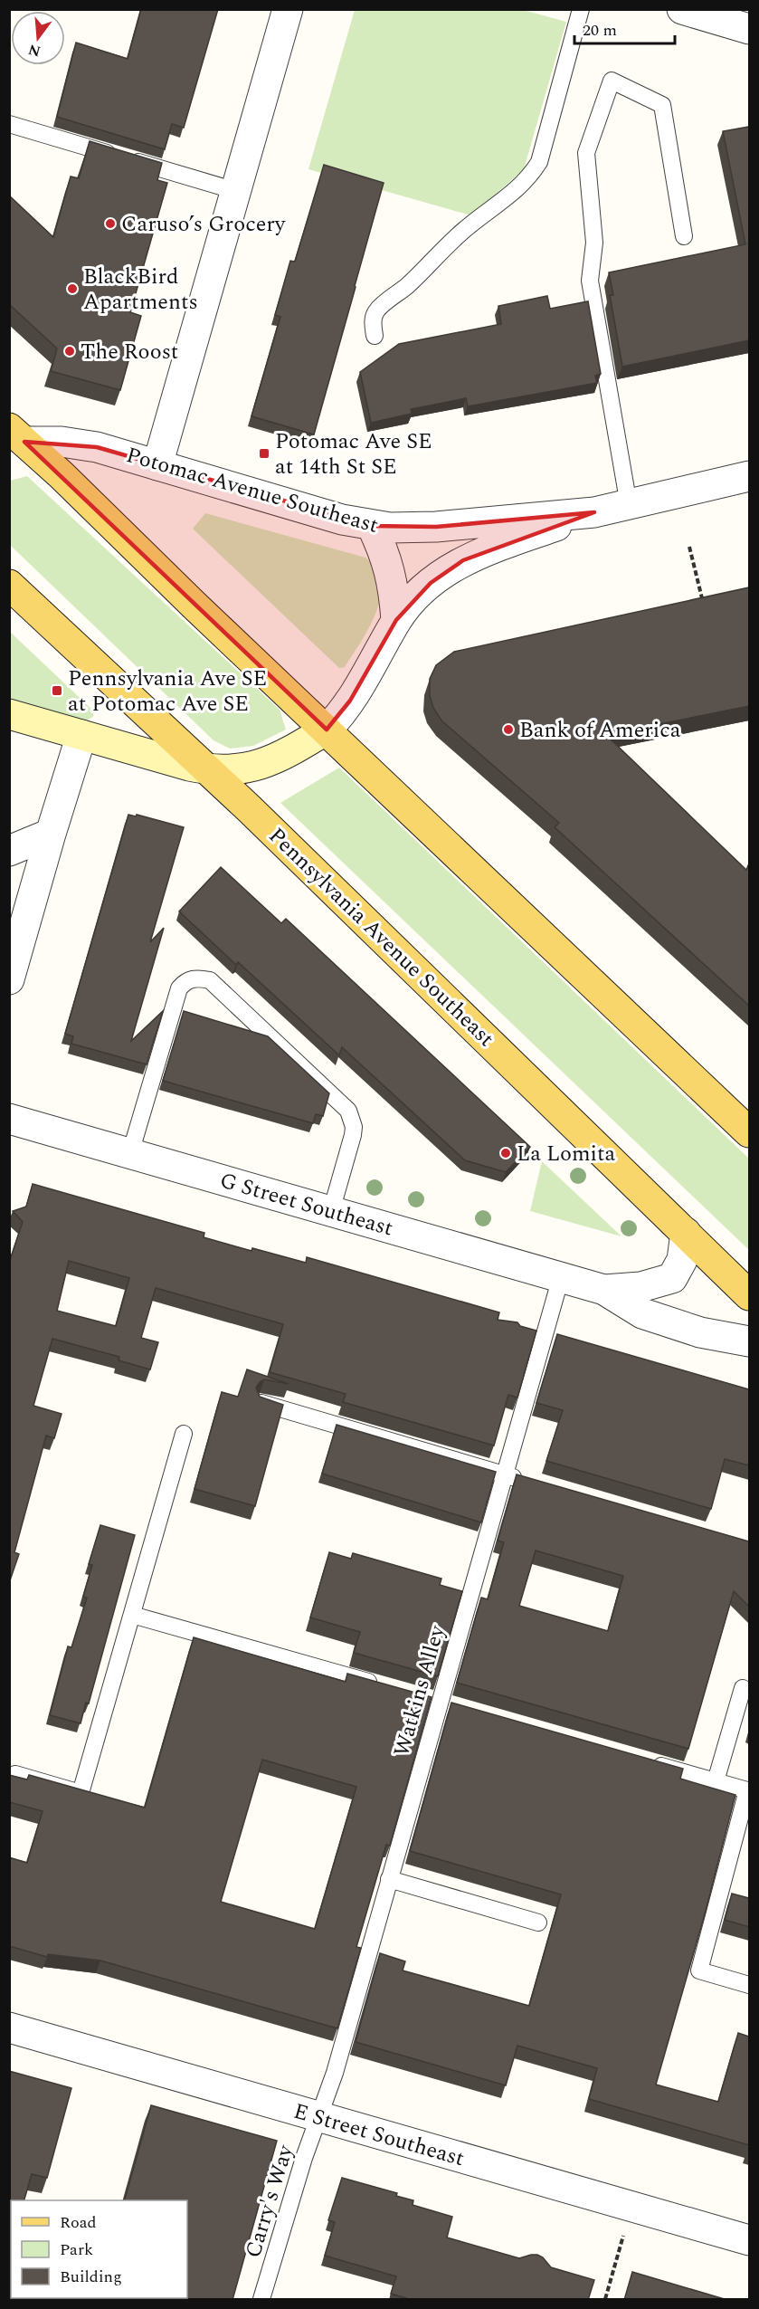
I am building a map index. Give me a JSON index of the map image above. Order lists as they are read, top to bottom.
{
  "streets": {
    "main road": ["Potomac Avenue Southeast", "Pennsylvania Avenue Southeast"],
    "street": ["G Street Southeast", "E Street Southeast"],
    "lane": ["Watkins Alley", "Carry's Way"]
  },
  "crossings": [
    ["Potomac Avenue Southeast", "Pennsylvania Avenue Southeast"],
    ["Pennsylvania Avenue Southeast", "G Street Southeast"],
    ["G Street Southeast", "Watkins Alley"],
    ["Watkins Alley", "E Street Southeast"],
    ["Watkins Alley", "Carry's Way"],
    ["E Street Southeast", "Carry's Way"]
  ],
  "places": {
    "other": [
      "Caruso’s Grocery",
      "BlackBird Apartments",
      "The Roost",
      "Bank of America",
      "La Lomita"
    ],
    "transit": ["Potomac Ave SE at 14th St SE", "Pennsylvania Ave SE at Potomac Ave SE"]
  },
  "legend": ["Road", "Park", "Building"],
  "scale_bar": "20 m",
  "north": "bottom"
}
